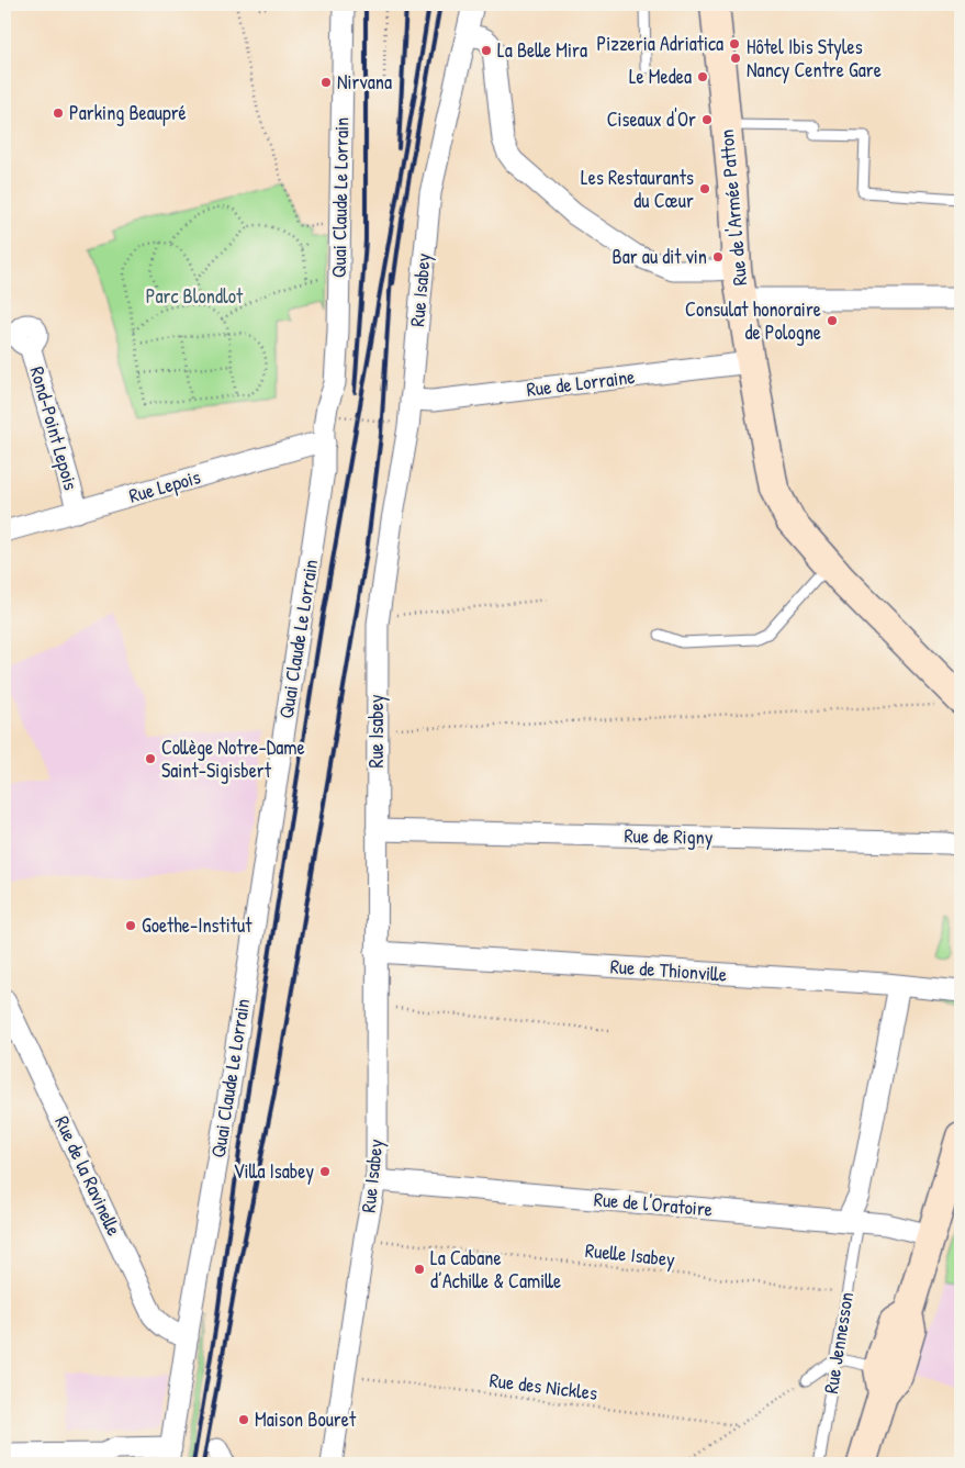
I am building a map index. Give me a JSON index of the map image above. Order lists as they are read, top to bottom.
{
  "streets": {
    "main road": ["Rue de l'Armée Patton"],
    "street": [
      "Quai Claude Le Lorrain",
      "Rue Isabey",
      "Rue de Lorraine",
      "Rond-Point Lepois",
      "Rue Lepois",
      "Rue de Rigny",
      "Rue de Thionville",
      "Rue de la Ravinelle",
      "Rue de l'Oratoire",
      "Rue Jennesson"
    ],
    "path": ["Ruelle Isabey", "Rue des Nickles"]
  },
  "crossings": [
    ["Quai Claude Le Lorrain", "Rue Lepois"],
    ["Quai Claude Le Lorrain", "Rue de la Ravinelle"],
    ["Rue de l'Armée Patton", "Rue de Lorraine"],
    ["Rue Isabey", "Rue de Lorraine"],
    ["Rue Isabey", "Rue de Rigny"],
    ["Rue Isabey", "Rue de Thionville"],
    ["Rue Isabey", "Rue de l'Oratoire"],
    ["Rue Isabey", "Rue des Nickles"],
    ["Rond-Point Lepois", "Rue Lepois"],
    ["Rue de Thionville", "Rue Jennesson"],
    ["Rue de l'Oratoire", "Rue Jennesson"],
    ["Ruelle Isabey", "Rue Jennesson"]
  ],
  "parks": ["Parc Blondlot"],
  "places": [
    "Pizzeria Adriatica",
    "La Belle Mira",
    "Hôtel Ibis Styles Nancy Centre Gare",
    "Le Medea",
    "Nirvana",
    "Parking Beaupré",
    "Ciseaux d'Or",
    "Les Restaurants du Cœur",
    "Bar au dit vin",
    "Consulat honoraire de Pologne",
    "Collège Notre-Dame Saint-Sigisbert",
    "Goethe-Institut",
    "Villa Isabey",
    "La Cabane d’Achille & Camille",
    "Maison Bouret"
  ]
}
